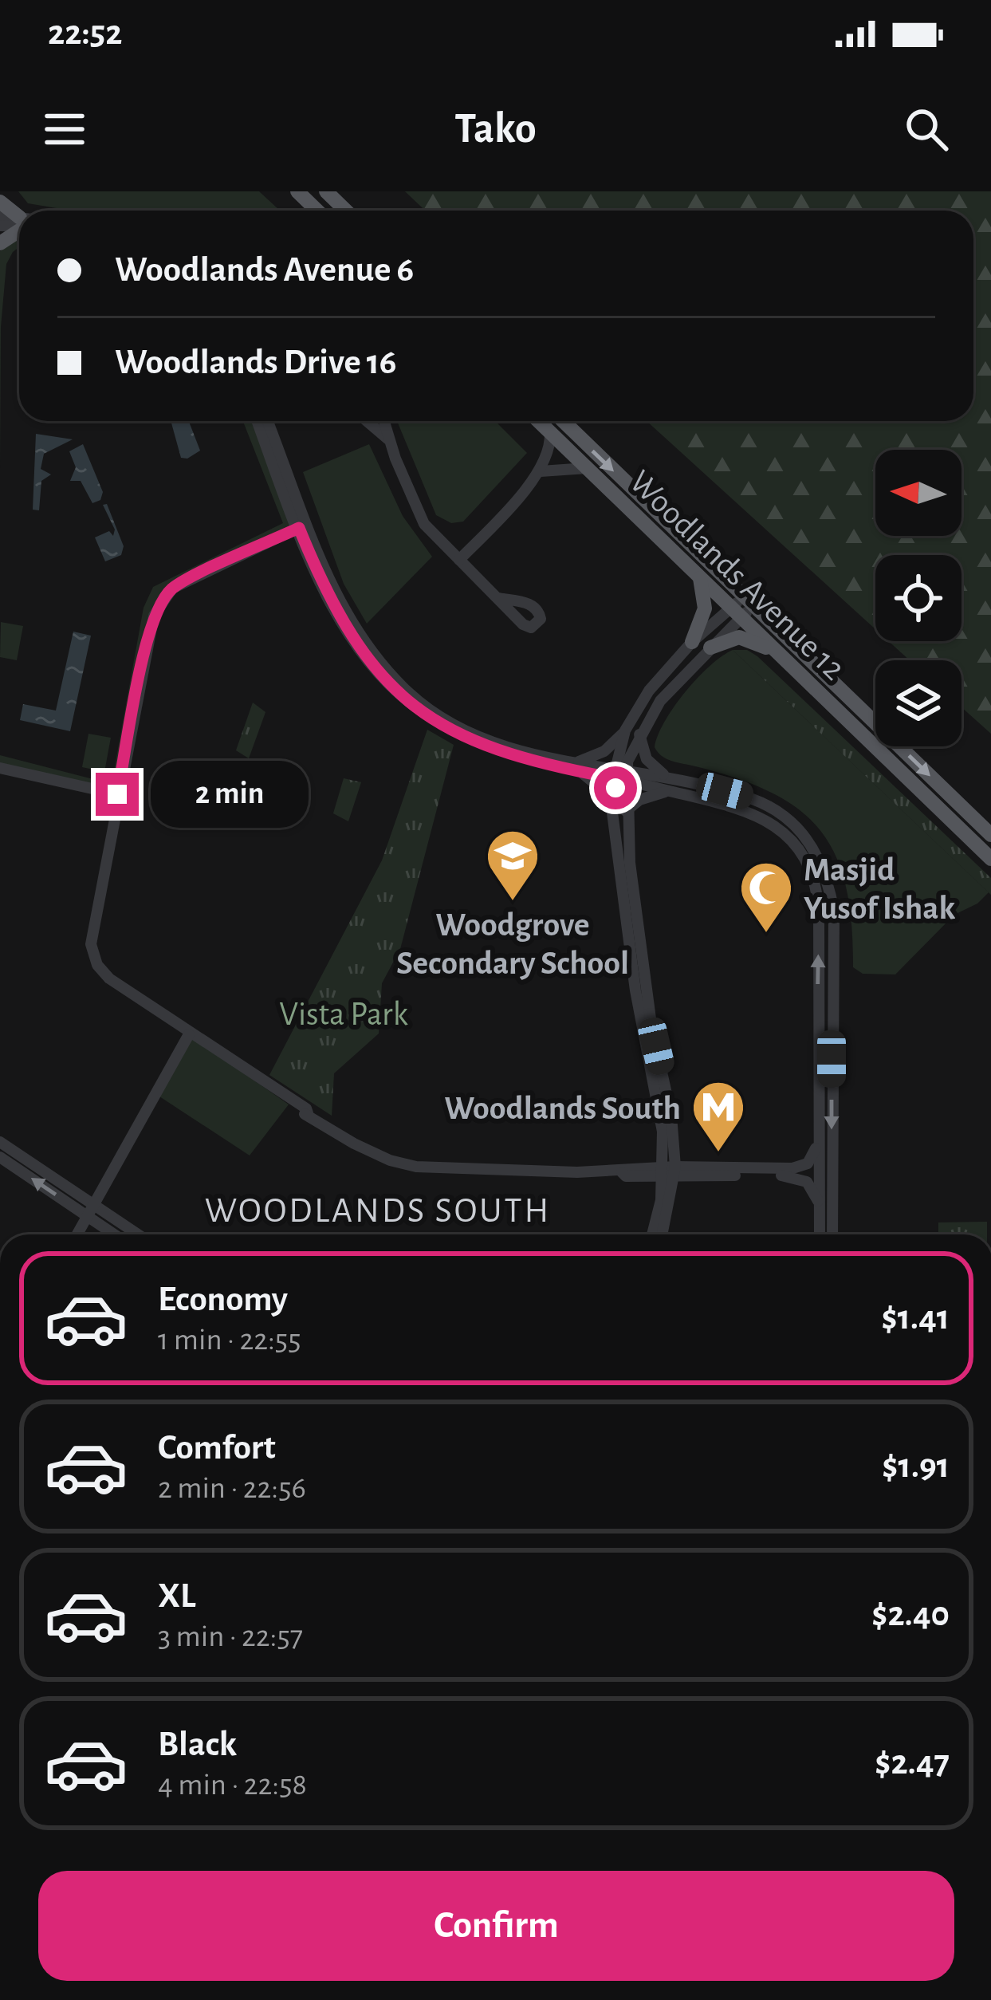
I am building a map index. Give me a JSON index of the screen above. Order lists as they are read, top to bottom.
{
  "streets": {
    "main road": ["Woodlands Avenue 12"]
  },
  "districts": ["WOODLANDS SOUTH"],
  "parks": ["Vista Park"],
  "places": {
    "school or university": ["Woodgrove Secondary School"],
    "mosque": ["Masjid Yusof Ishak"],
    "metro station": ["Woodlands South"]
  },
  "north": "left",
  "page": {
    "status": "22:52",
    "header": "Tako",
    "banner": ["Woodlands Avenue 6", "Woodlands Drive 16"],
    "bubble": "2 min",
    "list": [
      {
        "name": "Economy",
        "note": "1 min · 22:55",
        "value": "$1.41"
      },
      {
        "name": "Comfort",
        "note": "2 min · 22:56",
        "value": "$1.91"
      },
      {
        "name": "XL",
        "note": "3 min · 22:57",
        "value": "$2.40"
      },
      {
        "name": "Black",
        "note": "4 min · 22:58",
        "value": "$2.47"
      }
    ],
    "buttons": "Confirm"
  }
}
